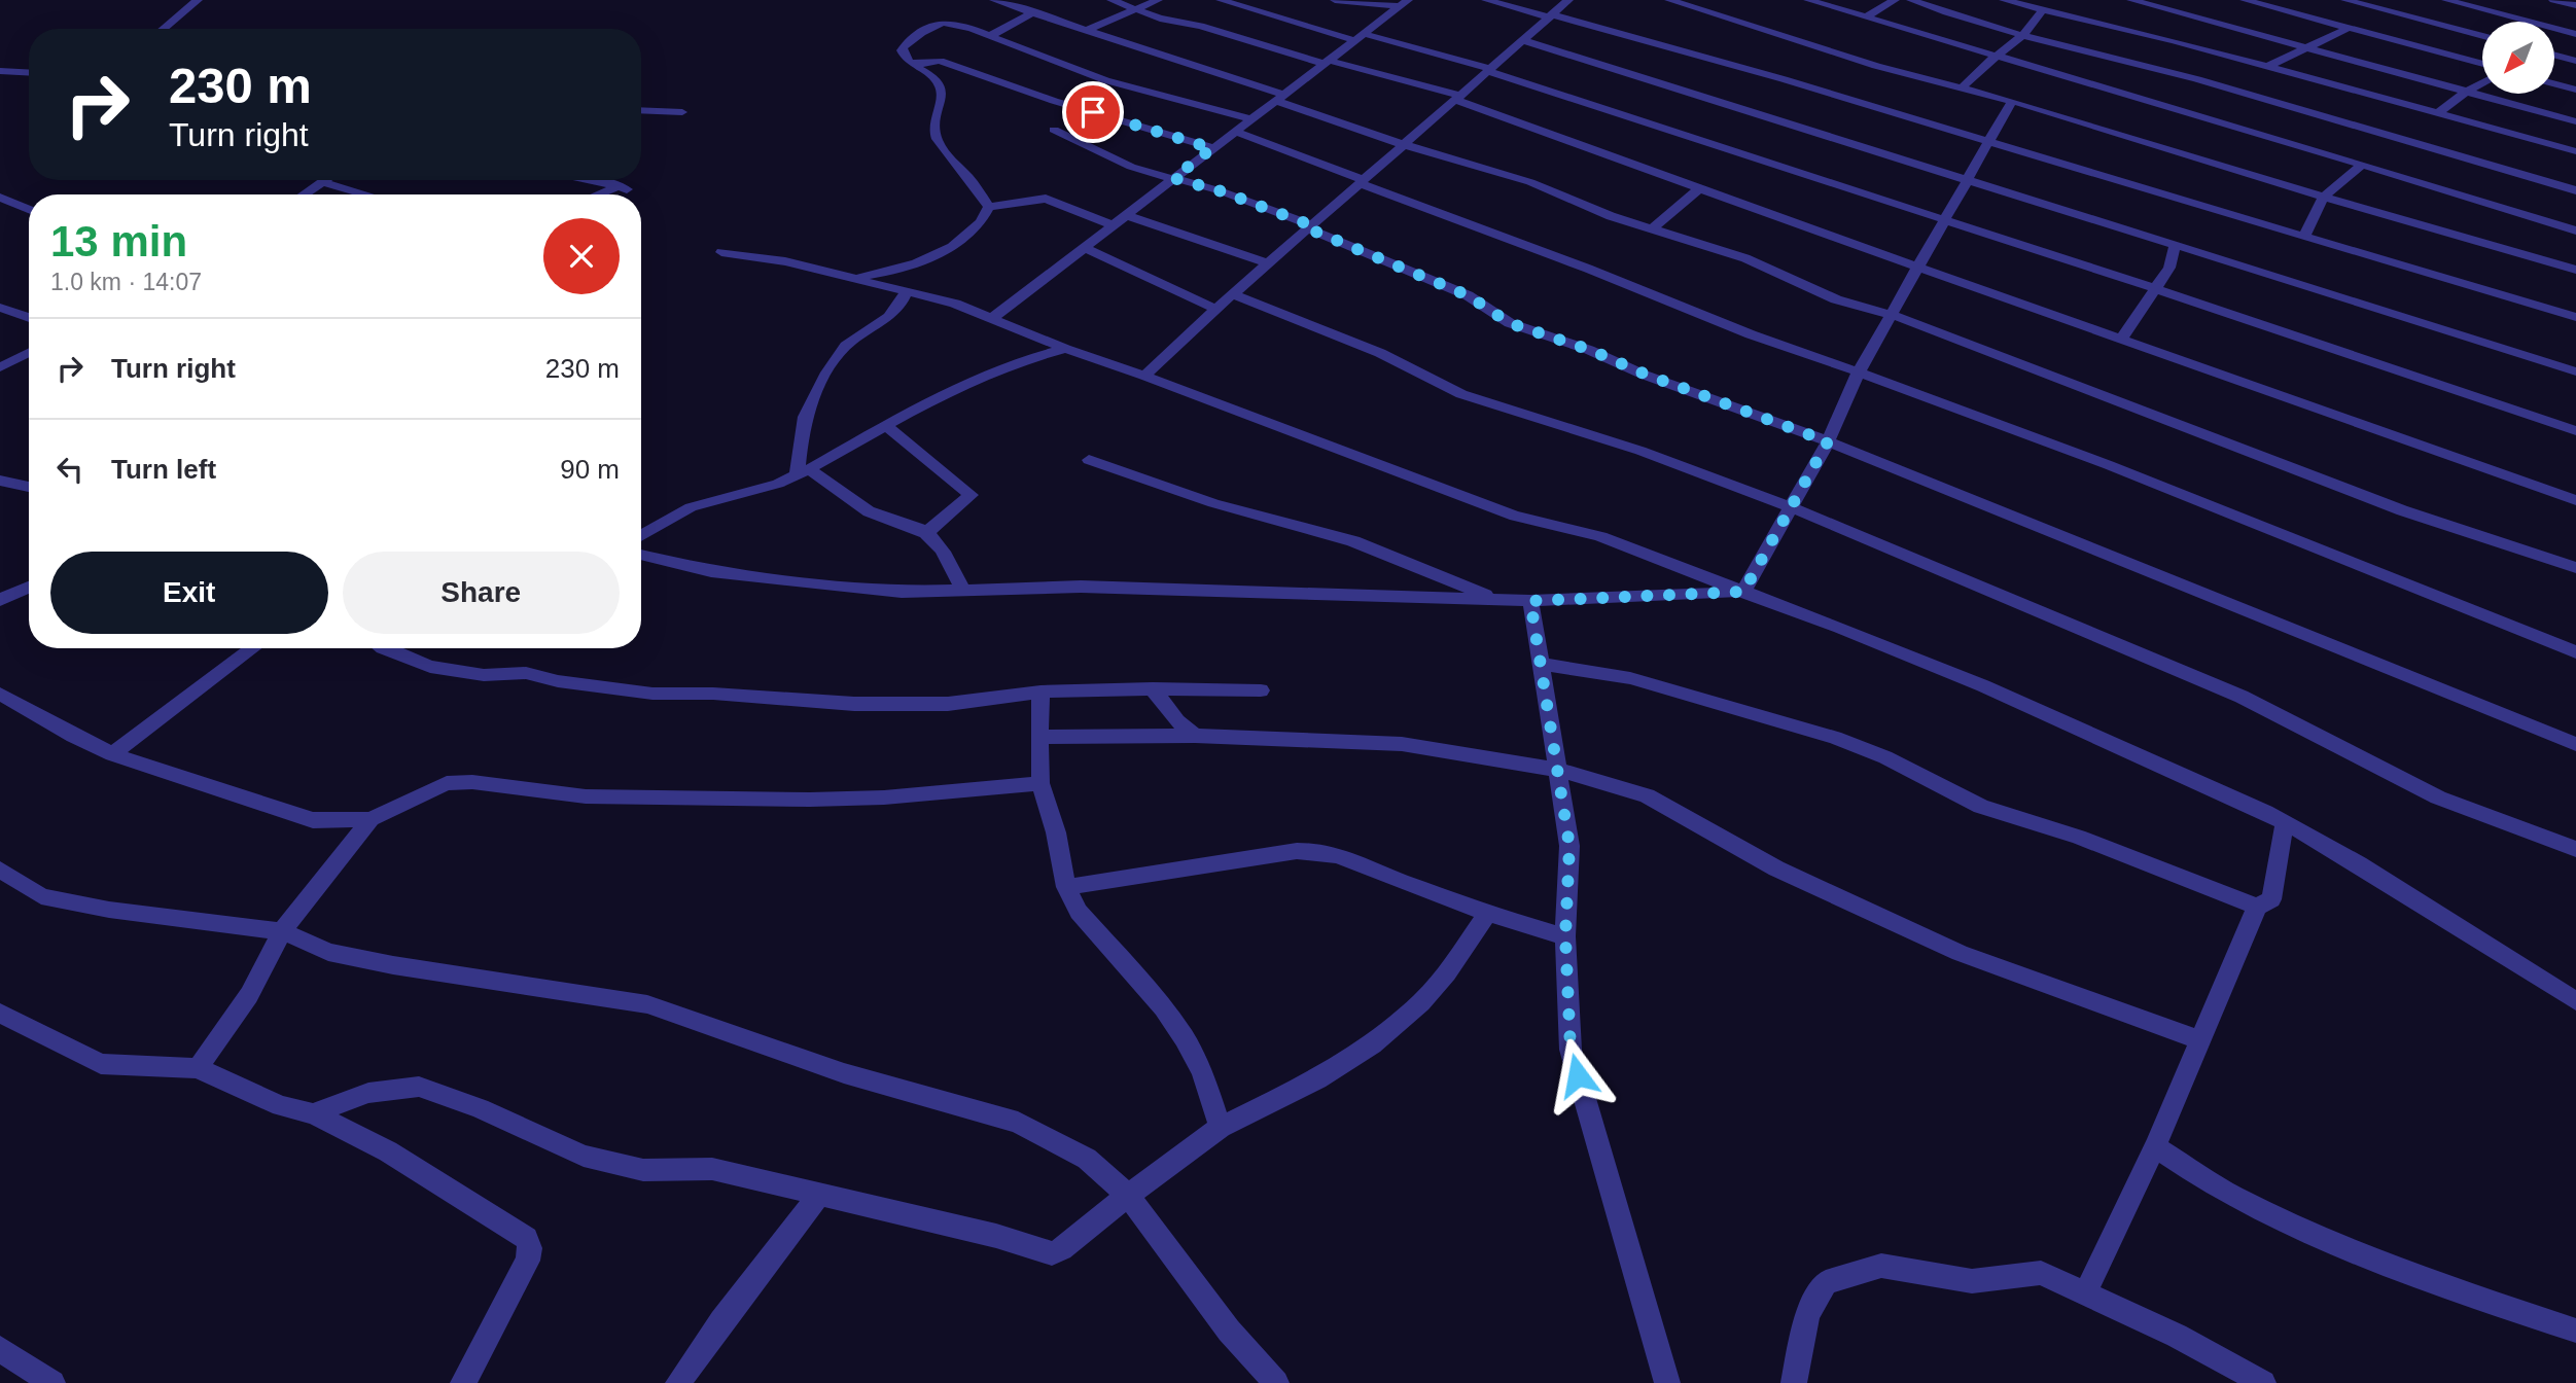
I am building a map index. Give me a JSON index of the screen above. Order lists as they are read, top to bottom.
{
  "north": "bottom left",
  "page": {
    "turn": ["230 m", "Turn right"],
    "heading": ["13 min", "1.0 km · 14:07"],
    "list": [
      {
        "name": "Turn right",
        "value": "230 m"
      },
      {
        "name": "Turn left",
        "value": "90 m"
      }
    ],
    "buttons": ["Exit", "Share"]
  }
}
